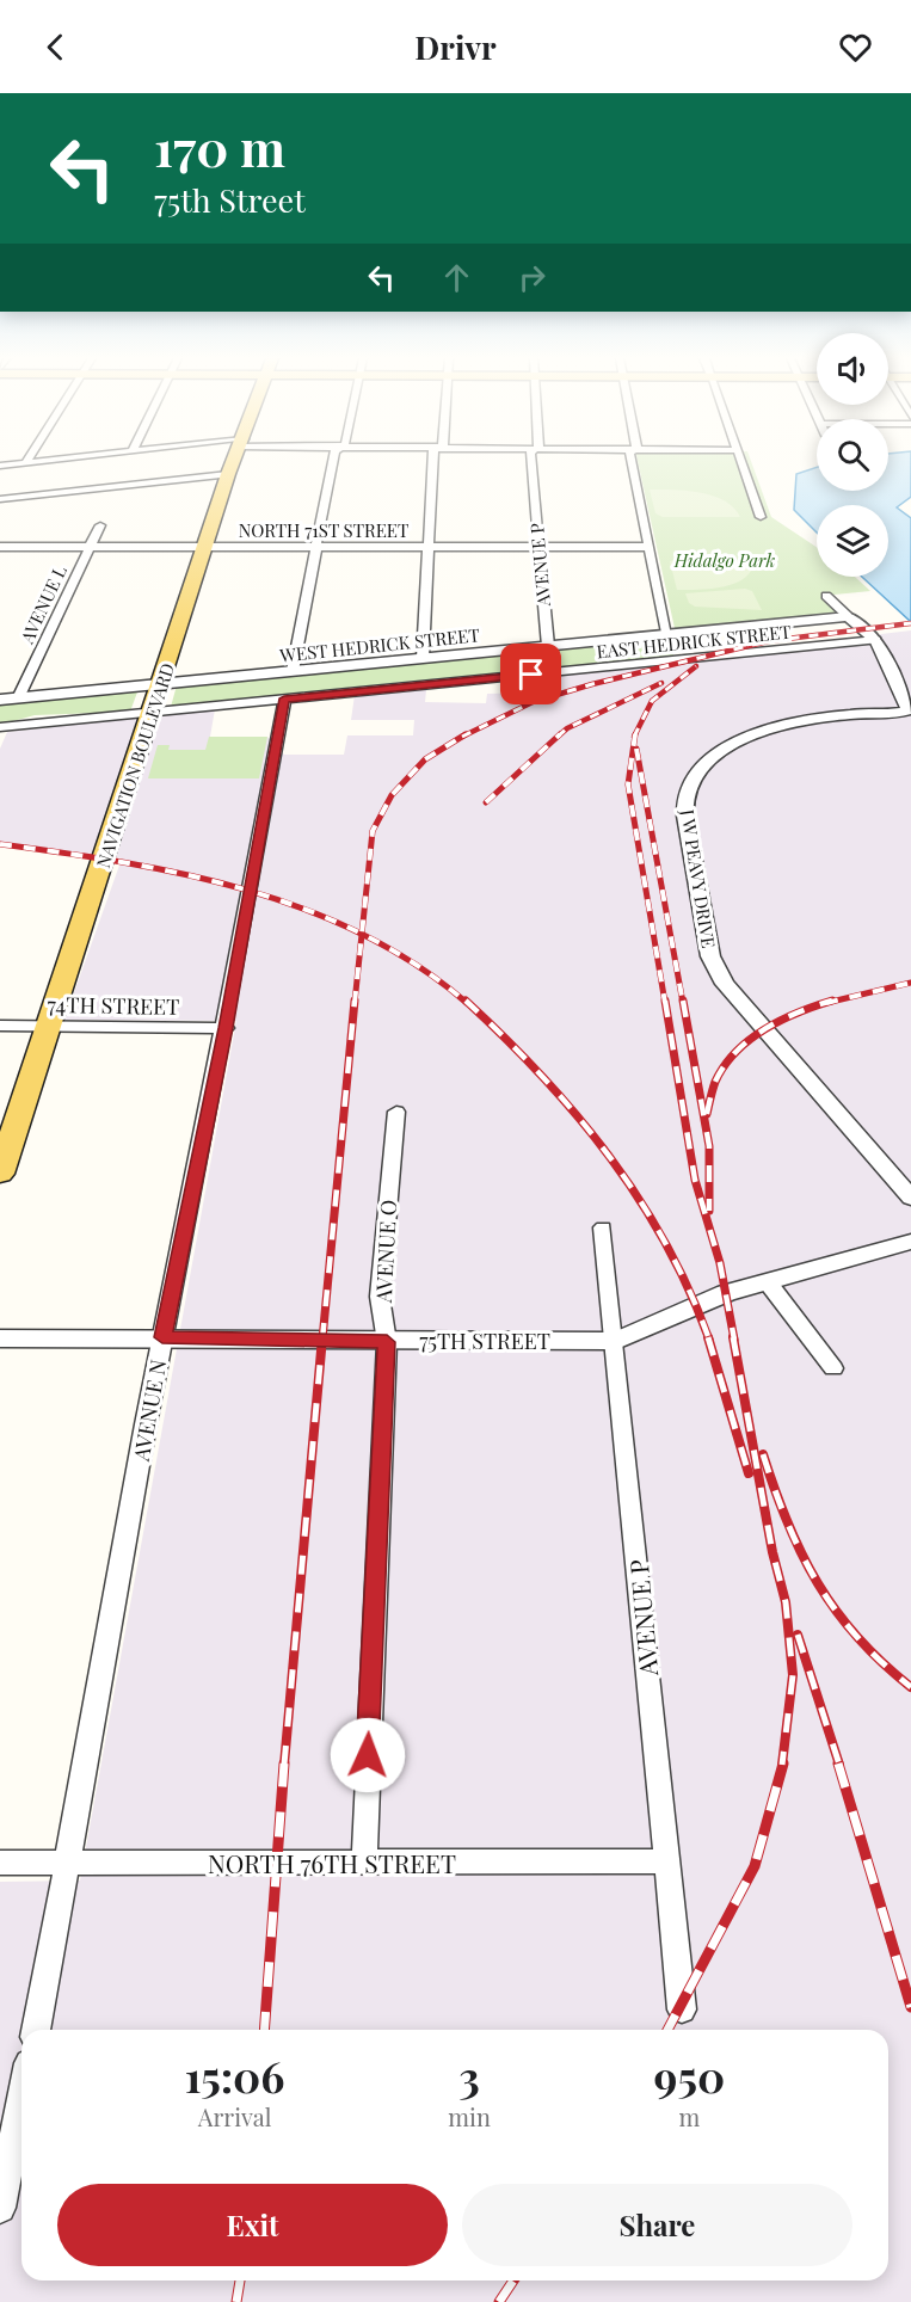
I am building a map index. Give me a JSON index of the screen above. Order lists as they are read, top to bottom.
{
  "streets": {
    "main road": ["NAVIGATION BOULEVARD"],
    "street": [
      "NORTH 71ST STREET",
      "AVENUE P",
      "AVENUE L",
      "EAST HEDRICK STREET",
      "WEST HEDRICK STREET",
      "J W PEAVY DRIVE",
      "74TH STREET",
      "AVENUE O",
      "75TH STREET",
      "AVENUE N",
      "NORTH 76TH STREET"
    ]
  },
  "crossings": [
    ["NORTH 71ST STREET", "AVENUE P"],
    ["NORTH 71ST STREET", "AVENUE L"],
    ["NORTH 71ST STREET", "NAVIGATION BOULEVARD"],
    ["AVENUE P", "WEST HEDRICK STREET"],
    ["AVENUE P", "75TH STREET"],
    ["AVENUE P", "NORTH 76TH STREET"],
    ["AVENUE L", "WEST HEDRICK STREET"],
    ["EAST HEDRICK STREET", "NAVIGATION BOULEVARD"],
    ["EAST HEDRICK STREET", "J W PEAVY DRIVE"],
    ["EAST HEDRICK STREET", "AVENUE N"],
    ["WEST HEDRICK STREET", "NAVIGATION BOULEVARD"],
    ["WEST HEDRICK STREET", "J W PEAVY DRIVE"],
    ["NAVIGATION BOULEVARD", "74TH STREET"],
    ["74TH STREET", "AVENUE N"],
    ["AVENUE O", "75TH STREET"],
    ["AVENUE O", "NORTH 76TH STREET"],
    ["75TH STREET", "AVENUE N"],
    ["AVENUE N", "NORTH 76TH STREET"]
  ],
  "parks": ["Hidalgo Park"],
  "page": {
    "header": "Drivr",
    "turn": ["170 m", "75th Street"],
    "eta": [
      "15:06",
      "Arrival",
      "3",
      "min",
      "950",
      "m"
    ],
    "buttons": ["Exit", "Share"]
  }
}
